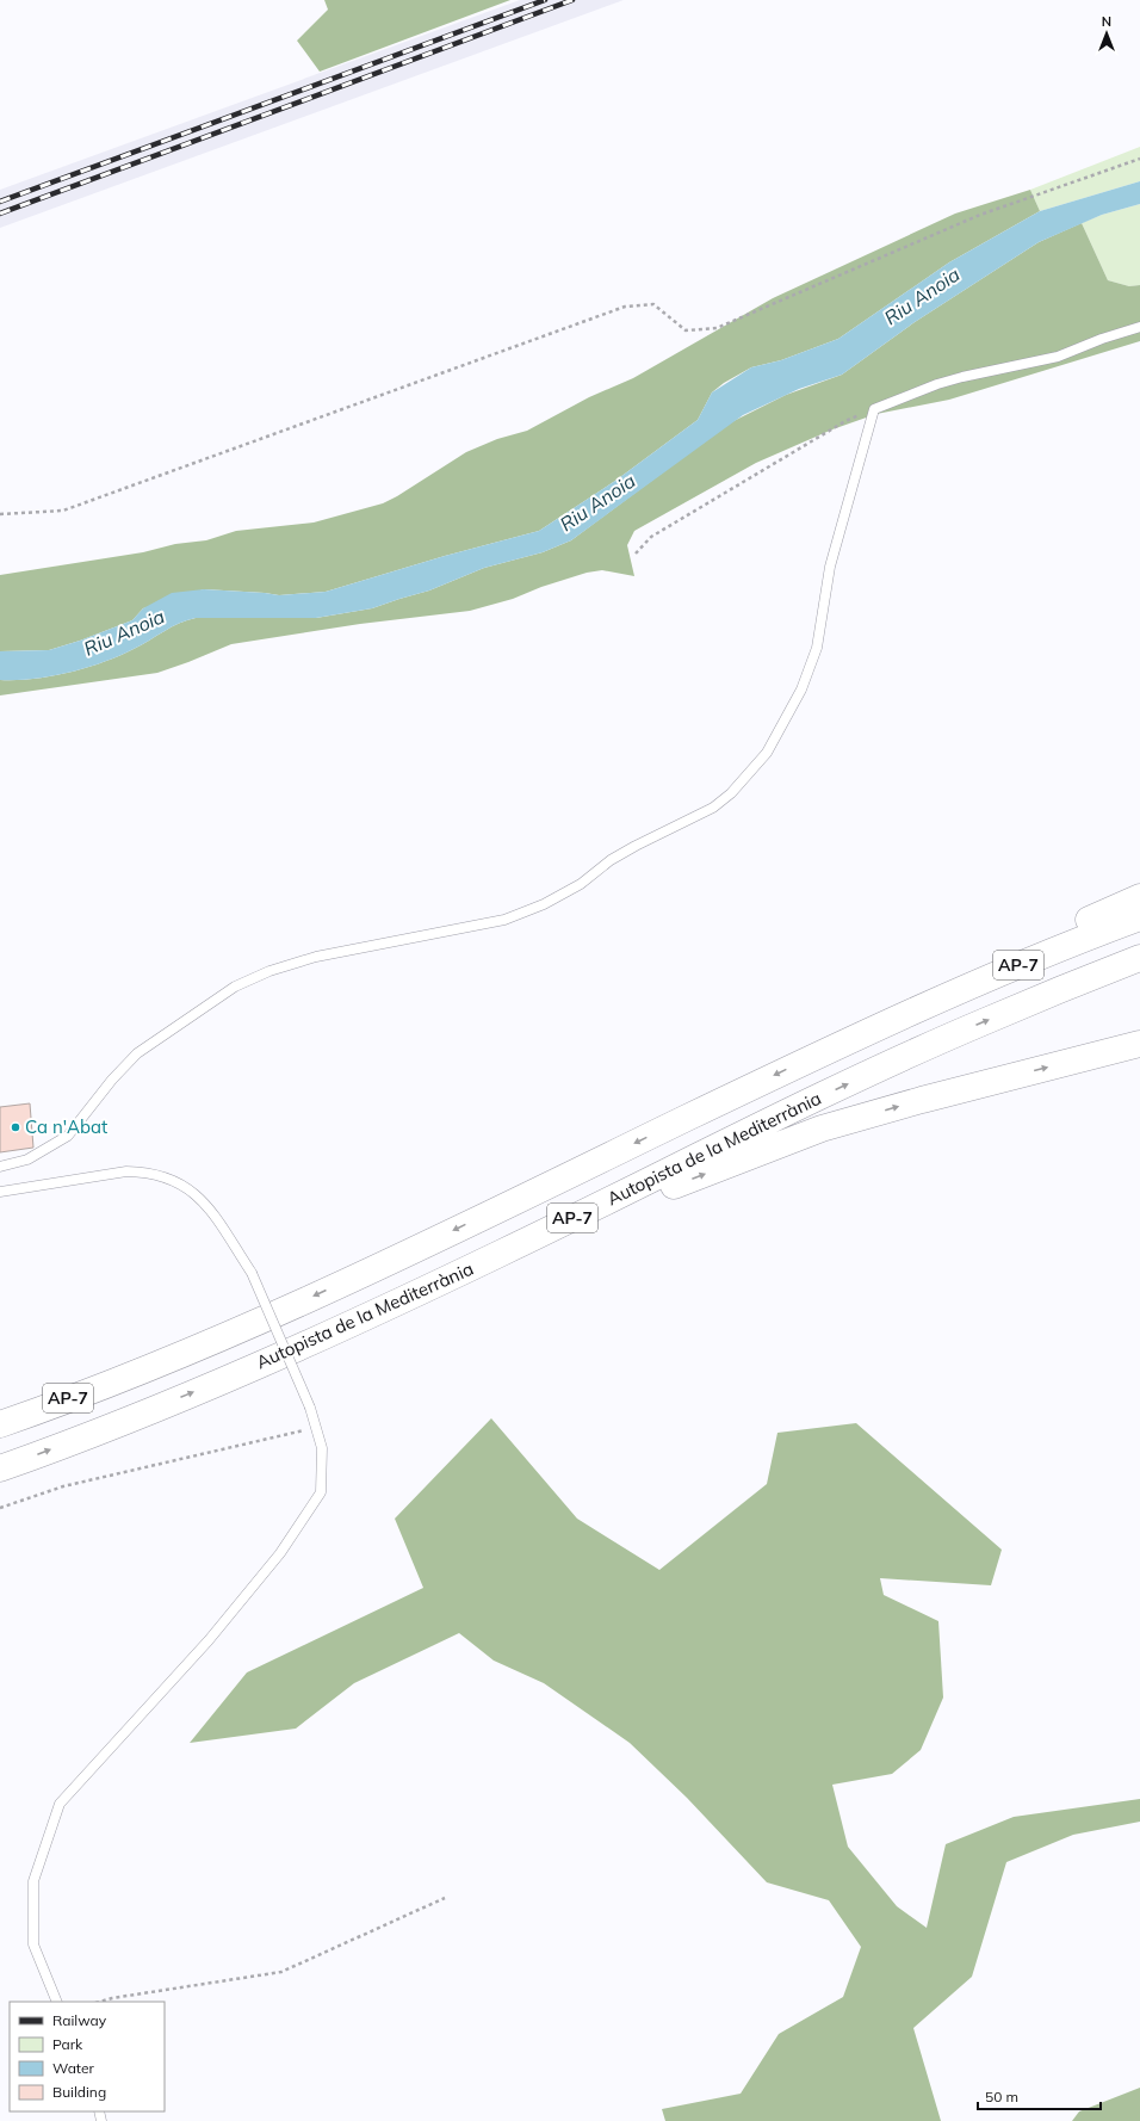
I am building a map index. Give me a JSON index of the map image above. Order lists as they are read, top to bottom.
{
  "streets": {
    "highway": ["AP-7", "Autopista de la Mediterrània"]
  },
  "water": ["Riu Anoia"],
  "places": ["Ca n'Abat"],
  "legend": [
    "Railway",
    "Park",
    "Water",
    "Building"
  ],
  "scale_bar": "50 m",
  "north": "top"
}
